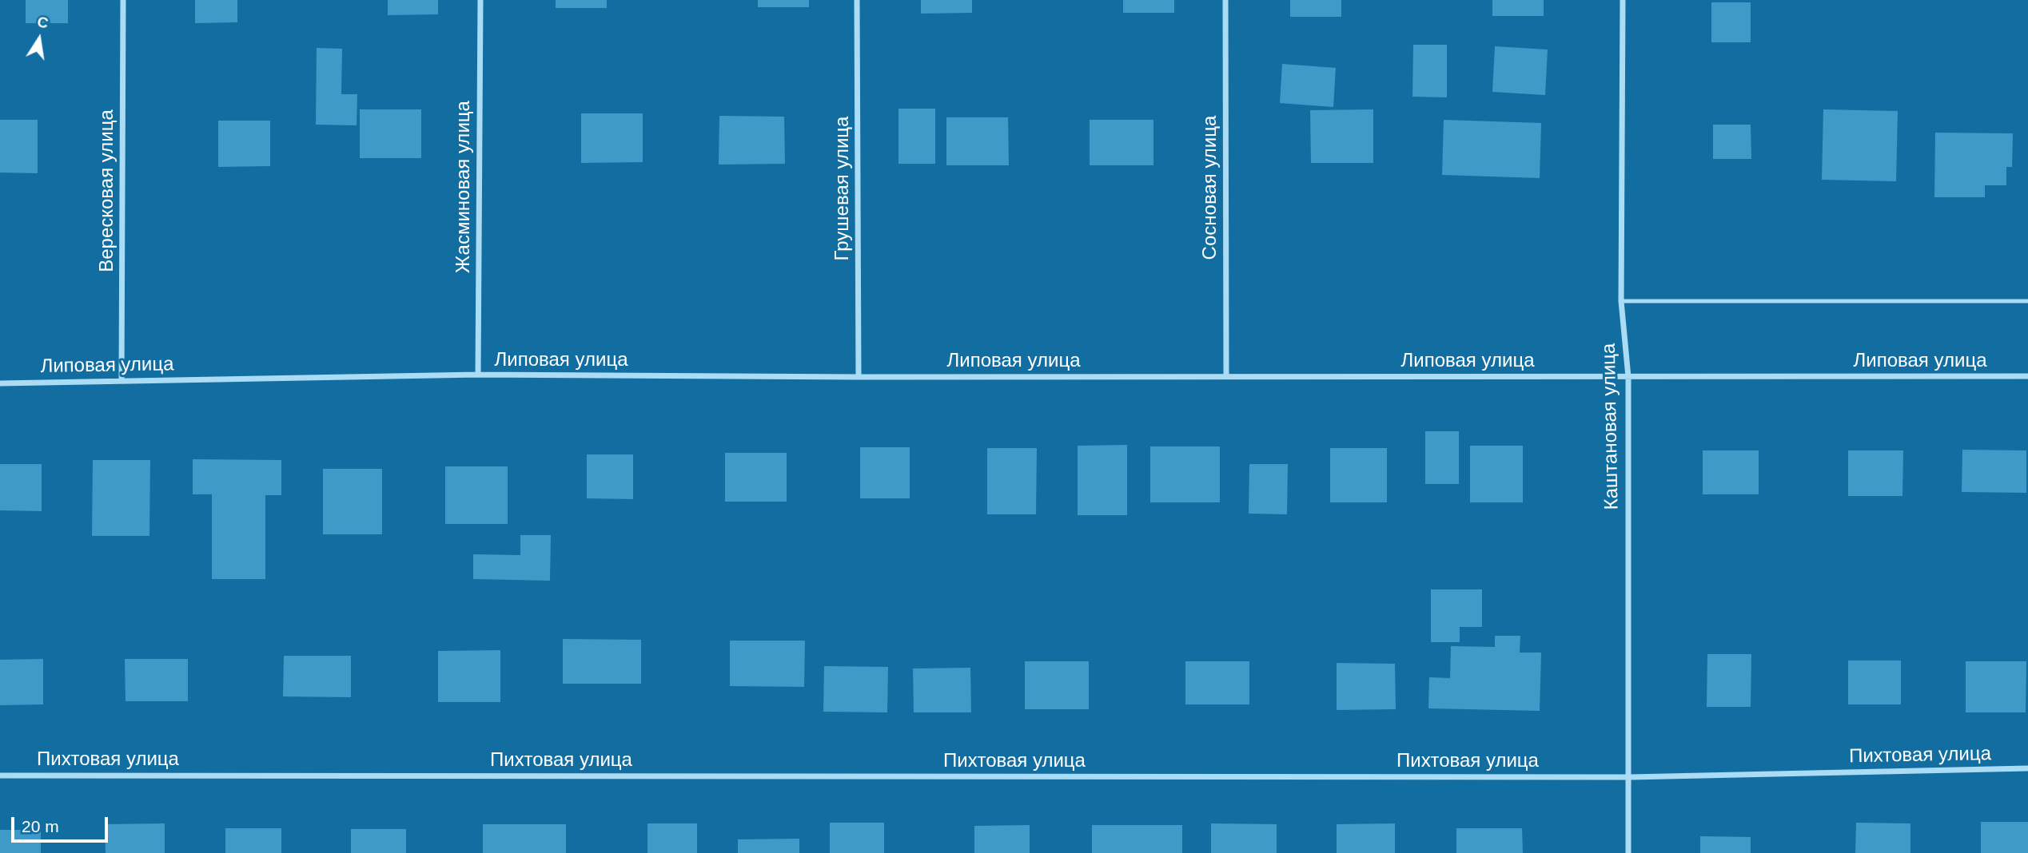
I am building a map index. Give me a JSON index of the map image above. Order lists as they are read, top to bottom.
{
  "streets": {
    "street": [
      "Жасминовая улица",
      "Сосновая улица",
      "Грушевая улица",
      "Вересковая улица",
      "Липовая улица",
      "Каштановая улица",
      "Пихтовая улица"
    ]
  },
  "crossings": [
    ["Жасминовая улица", "Липовая улица"],
    ["Сосновая улица", "Липовая улица"],
    ["Грушевая улица", "Липовая улица"],
    ["Вересковая улица", "Липовая улица"],
    ["Липовая улица", "Каштановая улица"],
    ["Каштановая улица", "Пихтовая улица"]
  ],
  "scale_bar": "20 m",
  "north": "top"
}
